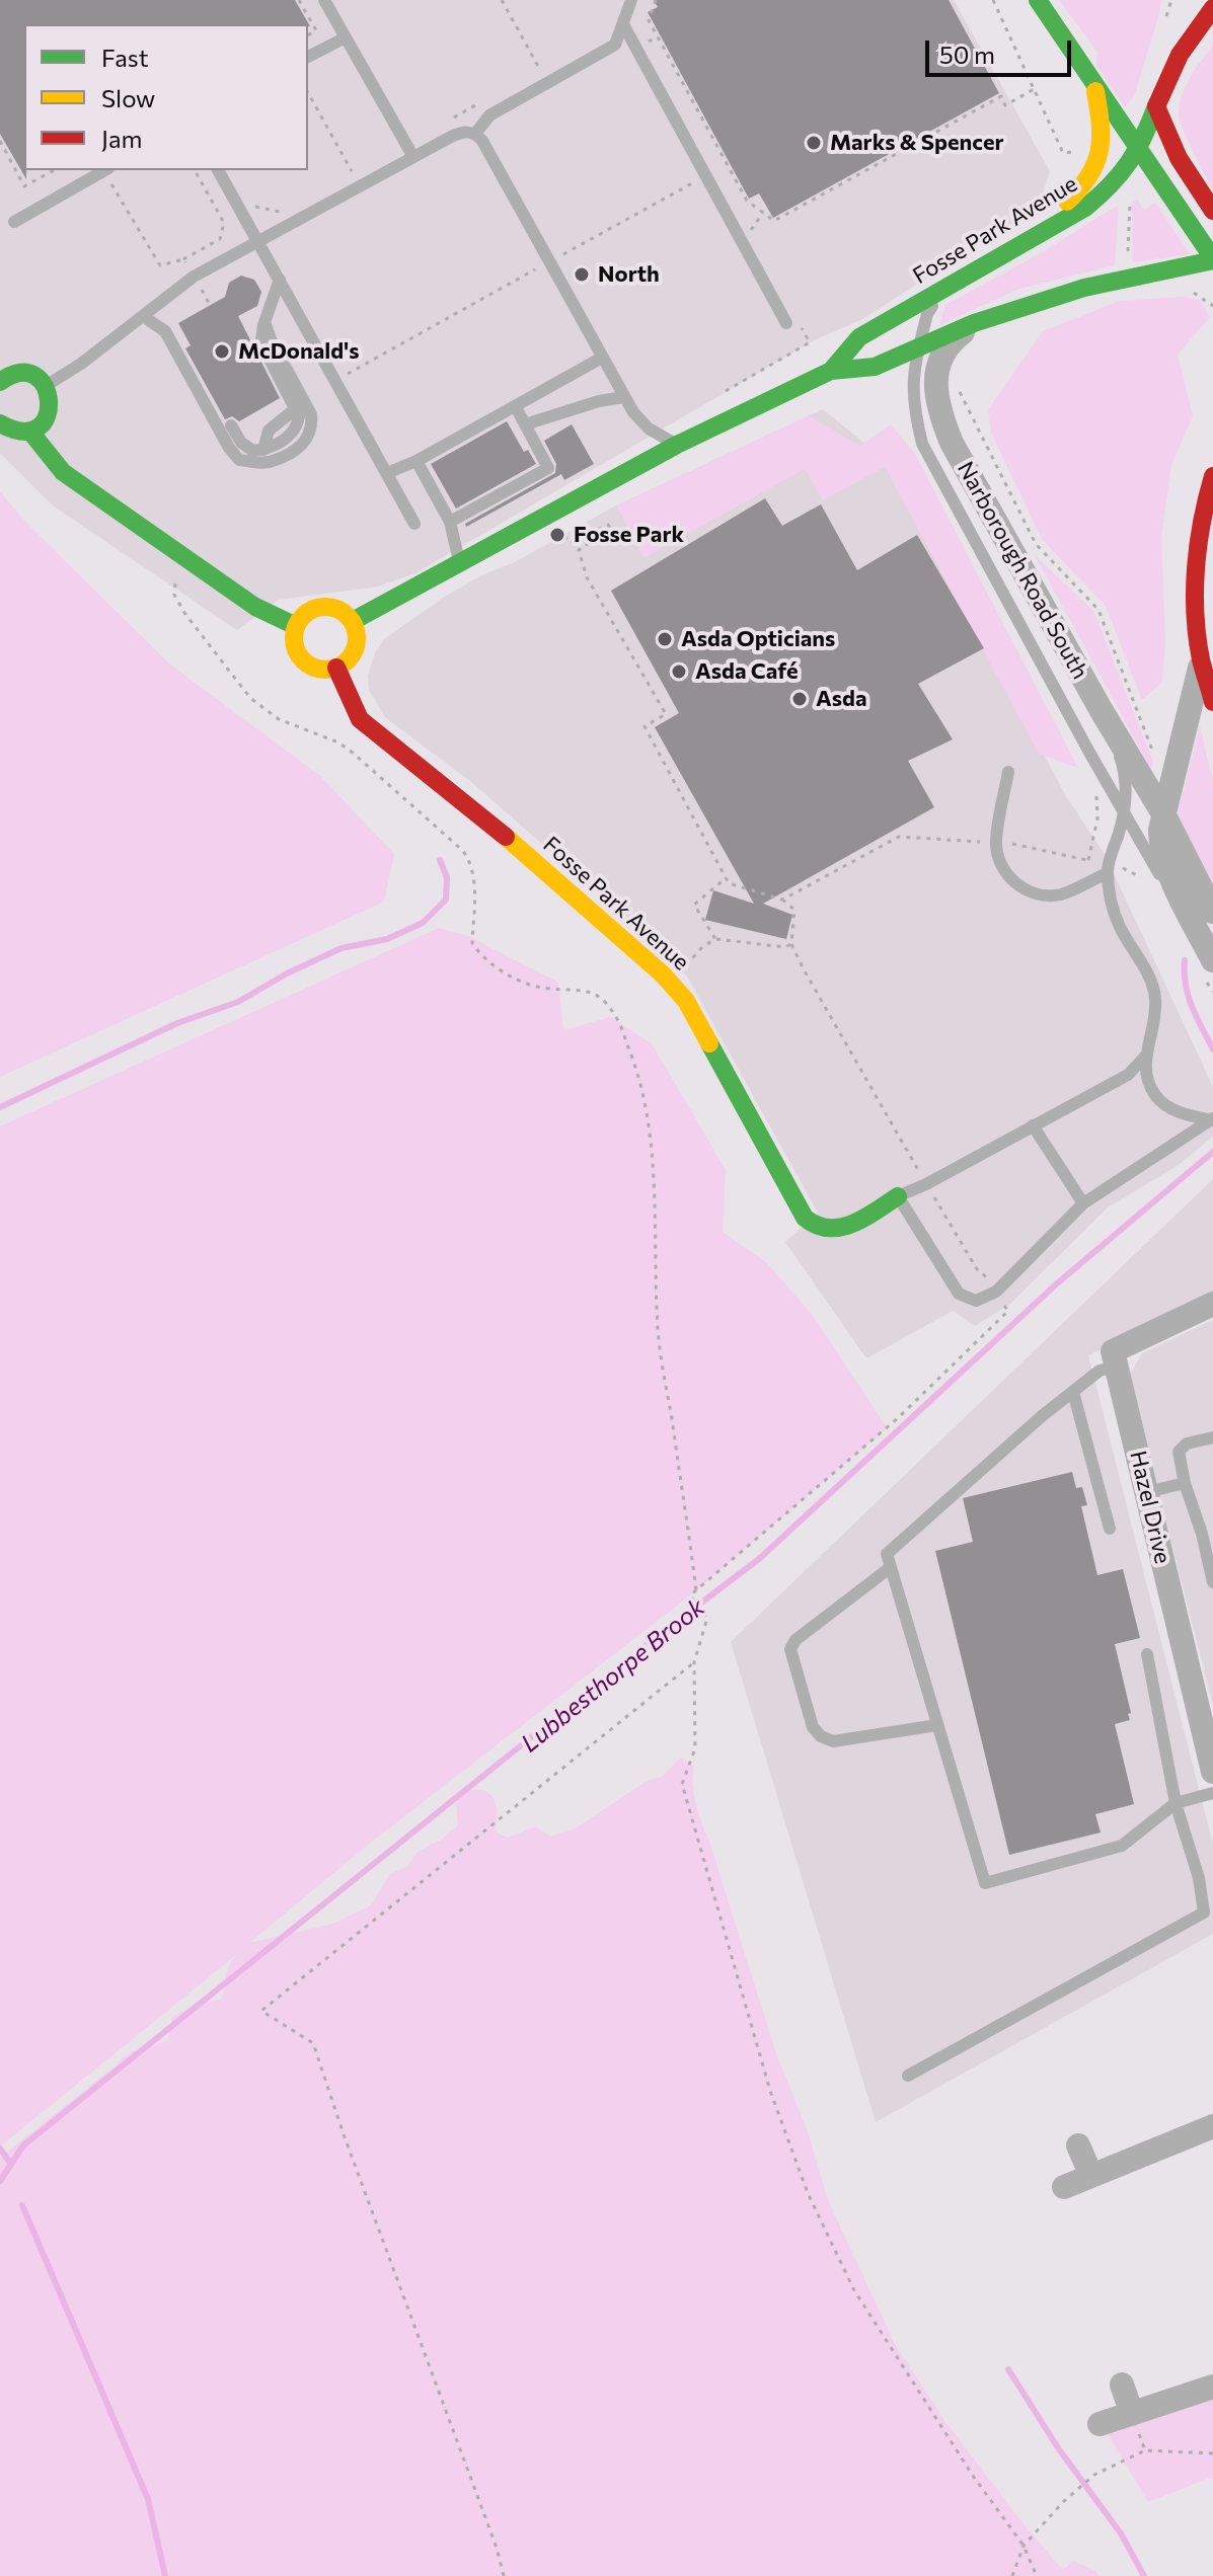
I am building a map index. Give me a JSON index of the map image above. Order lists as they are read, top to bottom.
{
  "streets": {
    "main road": ["Fosse Park Avenue"],
    "street": ["Narborough Road South", "Hazel Drive"]
  },
  "crossings": [
    ["Fosse Park Avenue", "Narborough Road South"]
  ],
  "water": ["Lubbesthorpe Brook"],
  "places": [
    "Marks & Spencer",
    "North",
    "McDonald's",
    "Fosse Park",
    "Asda Opticians",
    "Asda Café",
    "Asda"
  ],
  "legend": ["Fast", "Slow", "Jam"],
  "scale_bar": "50 m"
}
